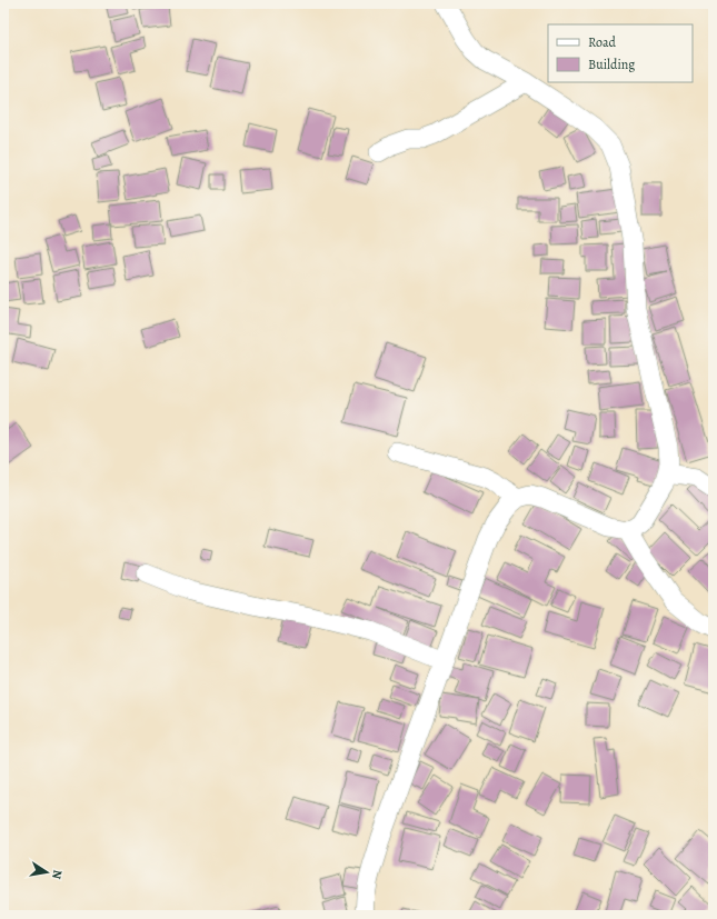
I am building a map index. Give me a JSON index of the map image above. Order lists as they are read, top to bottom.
{
  "legend": ["Road", "Building"],
  "north": "right"
}
